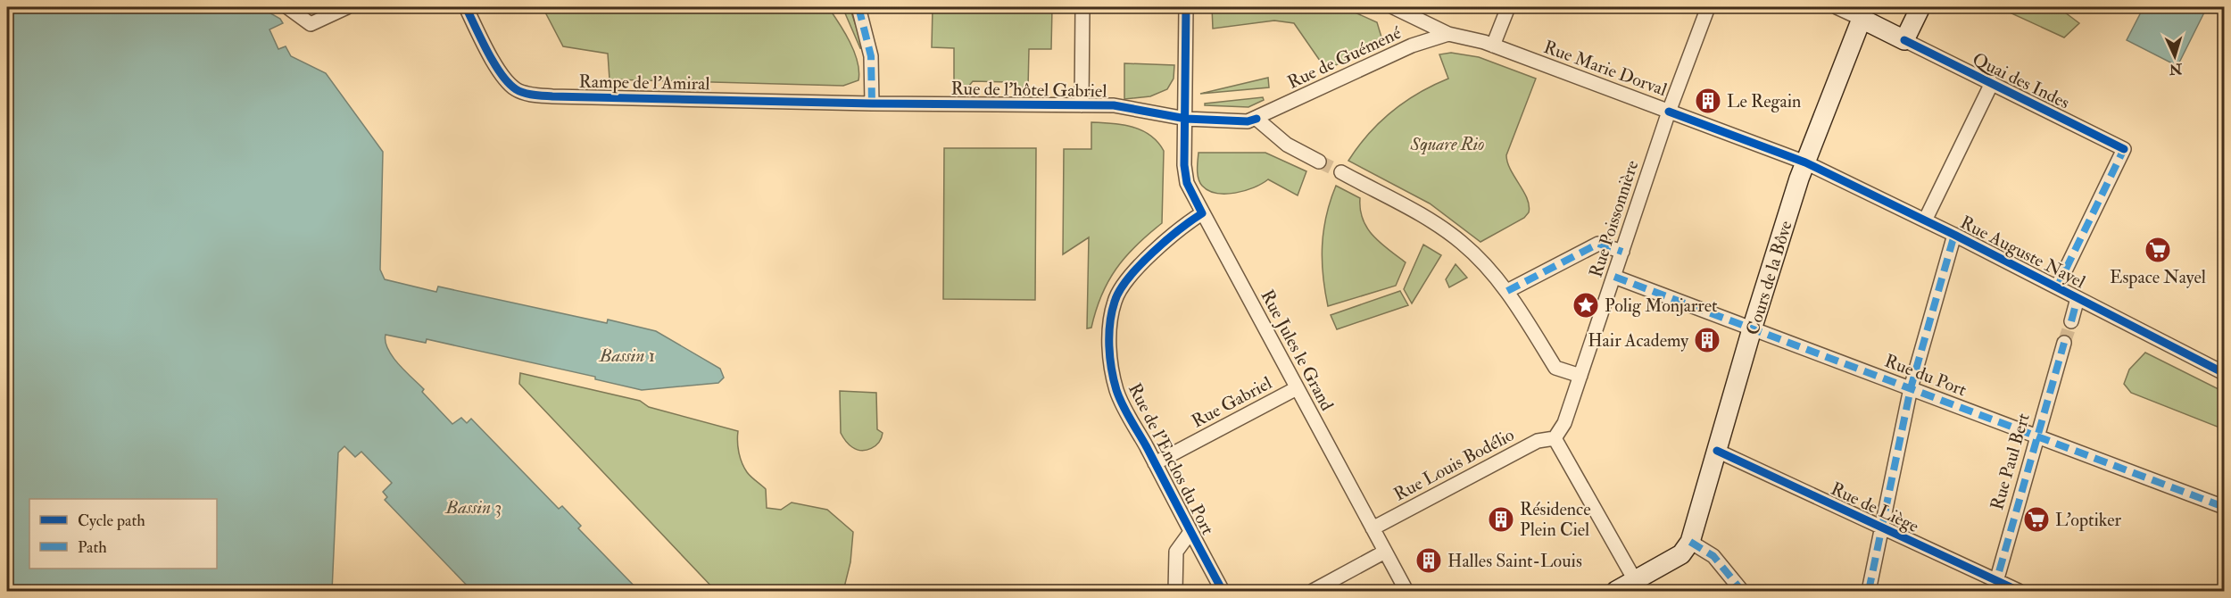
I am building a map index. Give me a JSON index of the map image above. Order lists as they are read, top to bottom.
{
  "streets": {
    "street": [
      "Rue de Guémené",
      "Rue Marie Dorval",
      "Quai des Indes",
      "Rampe de l'Amiral",
      "Rue de l'hôtel Gabriel",
      "Rue Poissonnière",
      "Rue Auguste Nayel",
      "Cours de la Bôve",
      "Rue Jules le Grand",
      "Rue du Port",
      "Rue Gabriel",
      "Rue de l'Enclos du Port",
      "Rue Paul Bert",
      "Rue Louis Bodélio",
      "Rue de Liège"
    ]
  },
  "crossings": [
    ["Rue de Guémené", "Rue Marie Dorval"],
    ["Rue de Guémené", "Rue de l'hôtel Gabriel"],
    ["Rue Marie Dorval", "Rue Poissonnière"],
    ["Rue Marie Dorval", "Rue Auguste Nayel"],
    ["Rue Marie Dorval", "Cours de la Bôve"],
    ["Quai des Indes", "Rue Auguste Nayel"],
    ["Quai des Indes", "Cours de la Bôve"],
    ["Rampe de l'Amiral", "Rue de l'hôtel Gabriel"],
    ["Rue de l'hôtel Gabriel", "Rue Jules le Grand"],
    ["Rue Poissonnière", "Rue du Port"],
    ["Rue Poissonnière", "Rue Louis Bodélio"],
    ["Rue Auguste Nayel", "Cours de la Bôve"],
    ["Cours de la Bôve", "Rue du Port"],
    ["Cours de la Bôve", "Rue de Liège"],
    ["Rue Jules le Grand", "Rue Gabriel"],
    ["Rue Jules le Grand", "Rue de l'Enclos du Port"],
    ["Rue Jules le Grand", "Rue Louis Bodélio"],
    ["Rue du Port", "Rue Paul Bert"],
    ["Rue Gabriel", "Rue de l'Enclos du Port"],
    ["Rue Paul Bert", "Rue de Liège"]
  ],
  "water": ["Bassin 1", "Bassin 3"],
  "parks": ["Square Rio"],
  "places": {
    "building": [
      "Le Regain",
      "Hair Academy",
      "Résidence Plein Ciel",
      "Halles Saint-Louis"
    ],
    "supermarket": ["Espace Nayel", "L'optiker"],
    "place": ["Polig Monjarret"]
  },
  "legend": ["Cycle path", "Path"],
  "north": "bottom"
}
